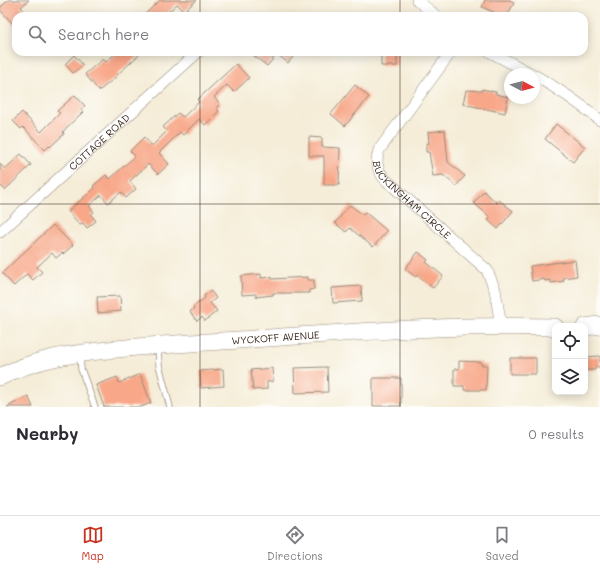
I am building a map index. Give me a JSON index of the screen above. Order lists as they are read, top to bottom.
{
  "streets": {
    "main road": ["WYCKOFF AVENUE"],
    "street": ["COTTAGE ROAD", "BUCKINGHAM CIRCLE"]
  },
  "crossings": [
    ["BUCKINGHAM CIRCLE", "WYCKOFF AVENUE"]
  ],
  "north": "right",
  "page": {
    "search": "Search here",
    "heading": ["Nearby", "0 results"],
    "nav": ["Map", "Directions", "Saved"]
  }
}
